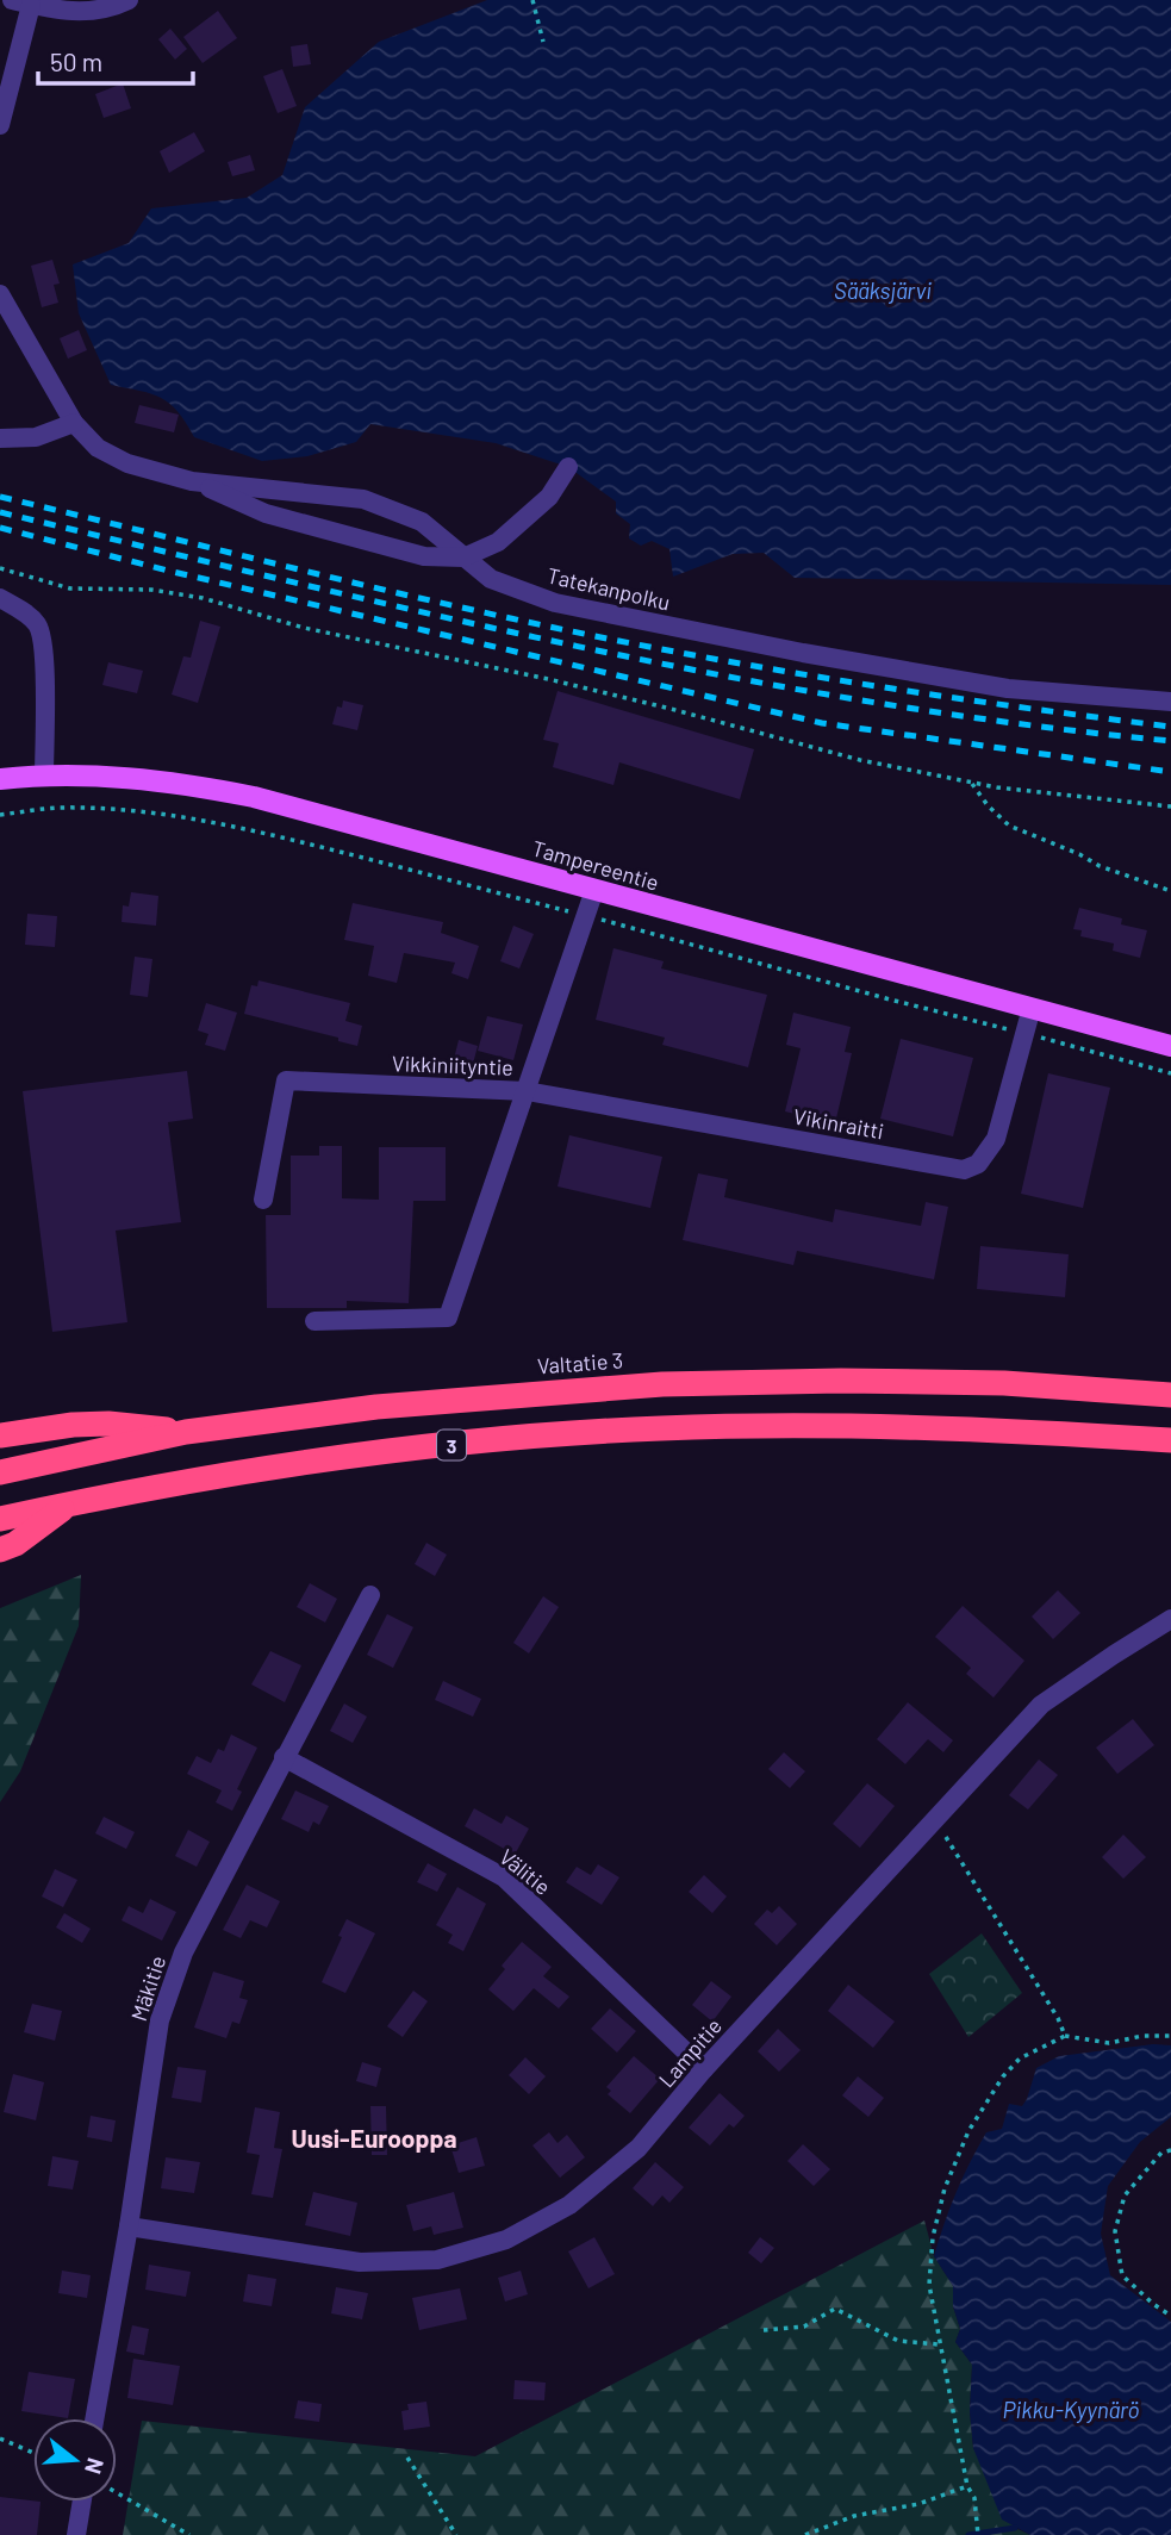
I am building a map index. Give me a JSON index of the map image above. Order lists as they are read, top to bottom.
{
  "streets": {
    "highway": ["Valtatie 3", "3"],
    "main road": ["Tampereentie"],
    "street": [
      "Tatekanpolku",
      "Vikkiniityntie",
      "Vikinraitti",
      "Välitie",
      "Mäkitie",
      "Lampitie"
    ]
  },
  "crossings": [
    ["Tampereentie", "Vikkiniityntie"],
    ["Tampereentie", "Vikinraitti"],
    ["Vikkiniityntie", "Vikinraitti"],
    ["Välitie", "Mäkitie"],
    ["Välitie", "Lampitie"],
    ["Mäkitie", "Lampitie"]
  ],
  "districts": ["Uusi-Eurooppa"],
  "water": ["Sääksjärvi", "Pikku-Kyynärö"],
  "scale_bar": "50 m",
  "north": "right"
}
